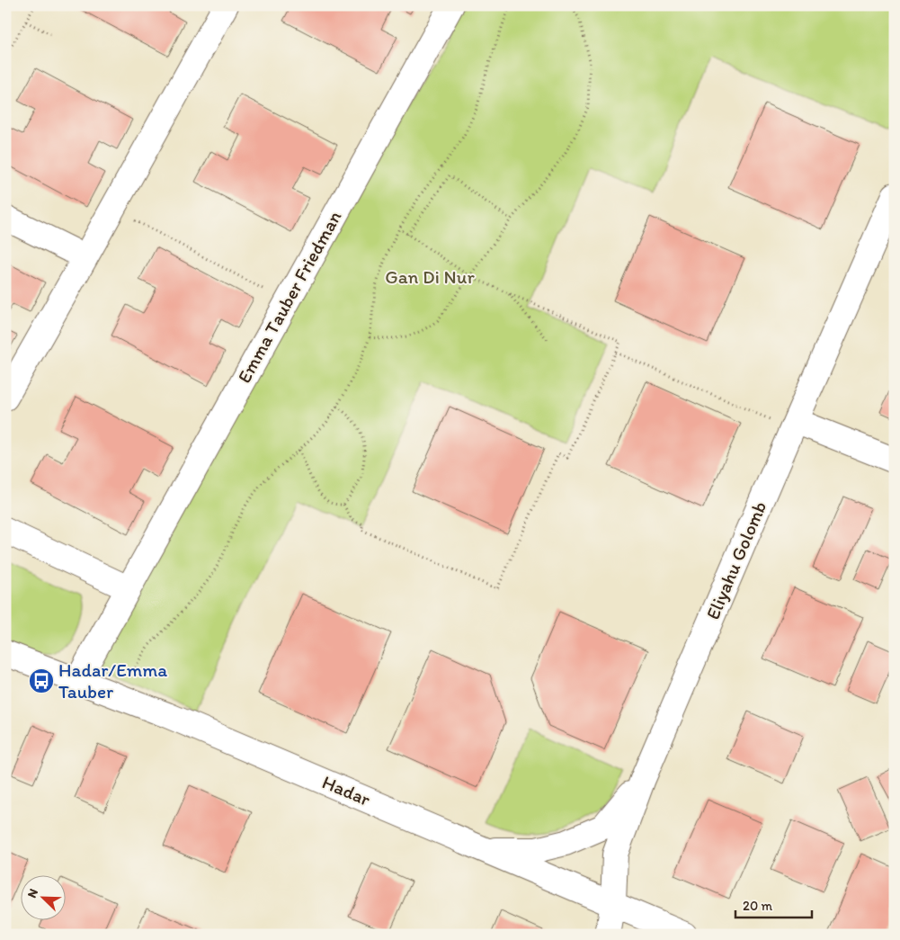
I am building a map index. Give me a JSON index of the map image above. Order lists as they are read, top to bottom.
{
  "streets": {
    "street": ["Emma Tauber Friedman", "Eliyahu Golomb", "Hadar"]
  },
  "crossings": [
    ["Emma Tauber Friedman", "Hadar"],
    ["Eliyahu Golomb", "Hadar"]
  ],
  "parks": ["Gan Di Nur"],
  "places": {
    "bus stop": ["Hadar/Emma Tauber"]
  },
  "scale_bar": "20 m",
  "north": "top left"
}
